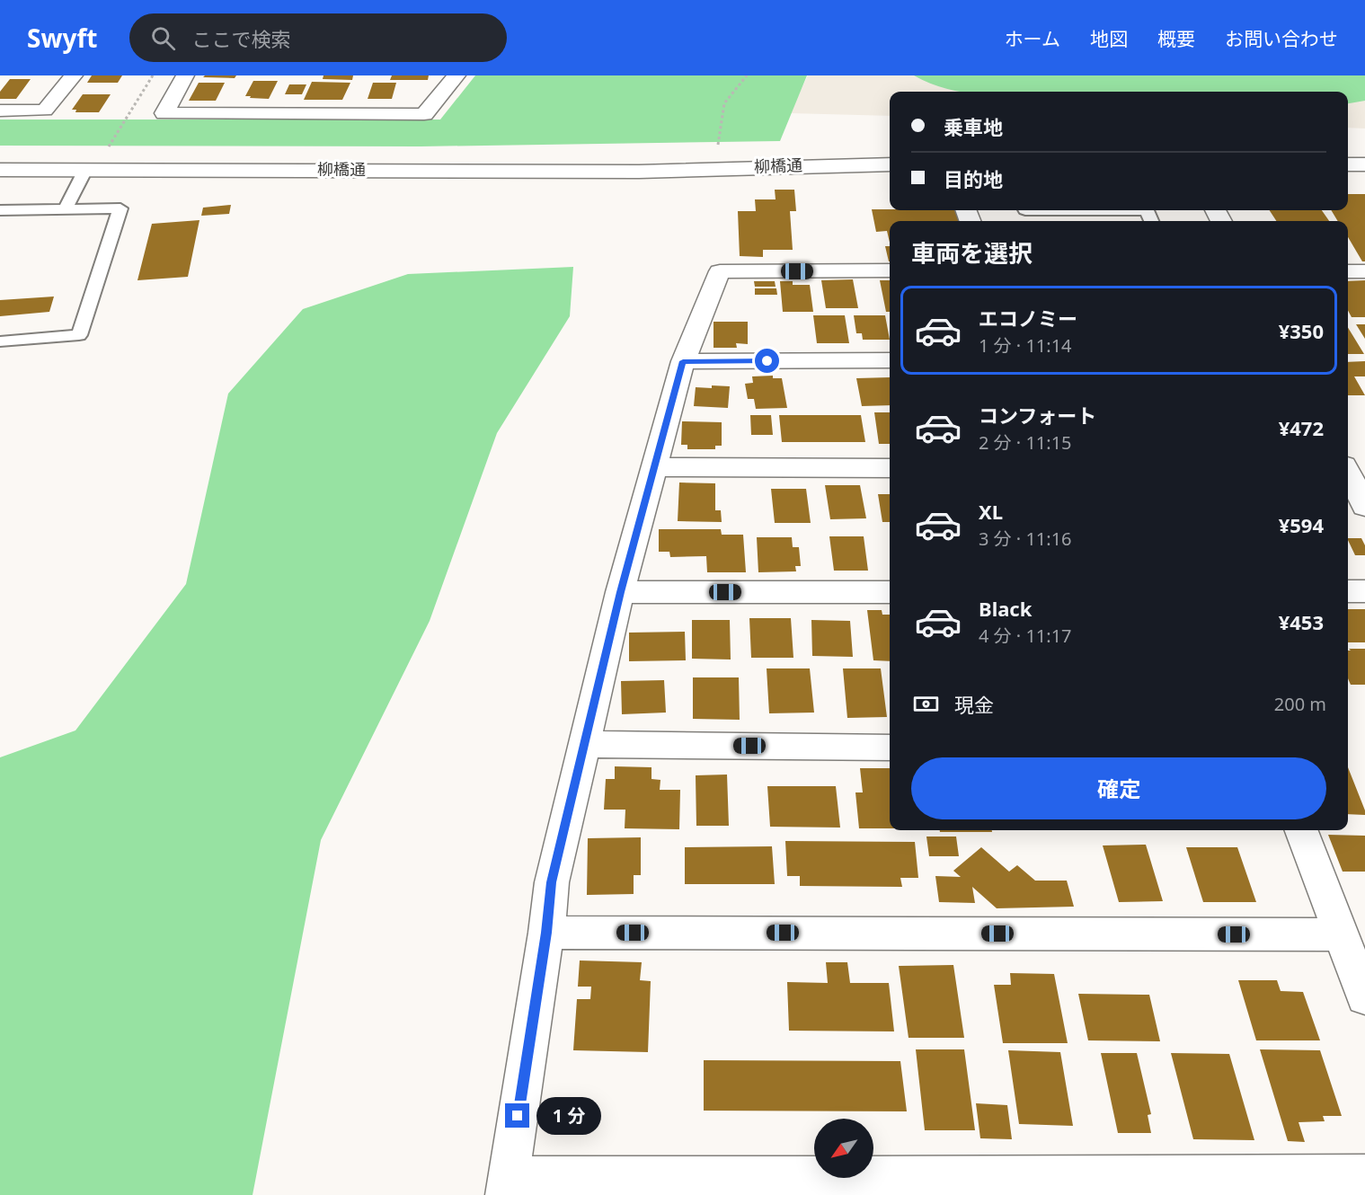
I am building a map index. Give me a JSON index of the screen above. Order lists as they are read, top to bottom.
{
  "streets": {
    "street": ["柳橋通"]
  },
  "north": "bottom left",
  "page": {
    "header": "Swyft",
    "search": "ここで検索",
    "nav": [
      "ホーム",
      "地図",
      "概要",
      "お問い合わせ"
    ],
    "banner": ["乗車地", "目的地"],
    "heading": "車両を選択",
    "list": [
      {
        "name": "エコノミー",
        "note": "1 分 · 11:14",
        "value": "¥350"
      },
      {
        "name": "コンフォート",
        "note": "2 分 · 11:15",
        "value": "¥472"
      },
      {
        "name": "XL",
        "note": "3 分 · 11:16",
        "value": "¥594"
      },
      {
        "name": "Black",
        "note": "4 分 · 11:17",
        "value": "¥453"
      }
    ],
    "pay": ["現金", "200 m"],
    "buttons": "確定",
    "bubble": "1 分"
  }
}
